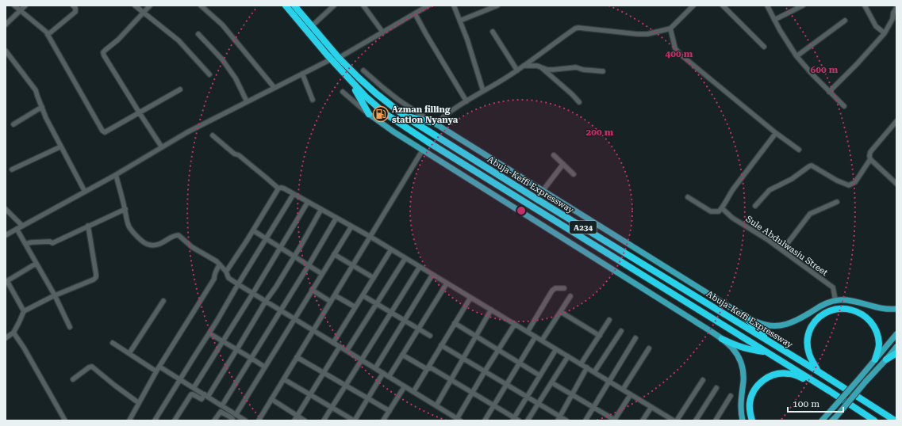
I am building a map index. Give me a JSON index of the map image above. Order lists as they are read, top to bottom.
{
  "streets": {
    "highway": ["Abuja-Keffi Expressway", "A234"],
    "street": ["Sule Abdulwasiu Street"]
  },
  "crossings": [
    ["Abuja-Keffi Expressway", "Sule Abdulwasiu Street"]
  ],
  "places": {
    "fuel station": ["Azman filling station Nyanya"]
  },
  "scale_bar": "100 m",
  "rings": ["400 m", "600 m", "200 m"]
}
